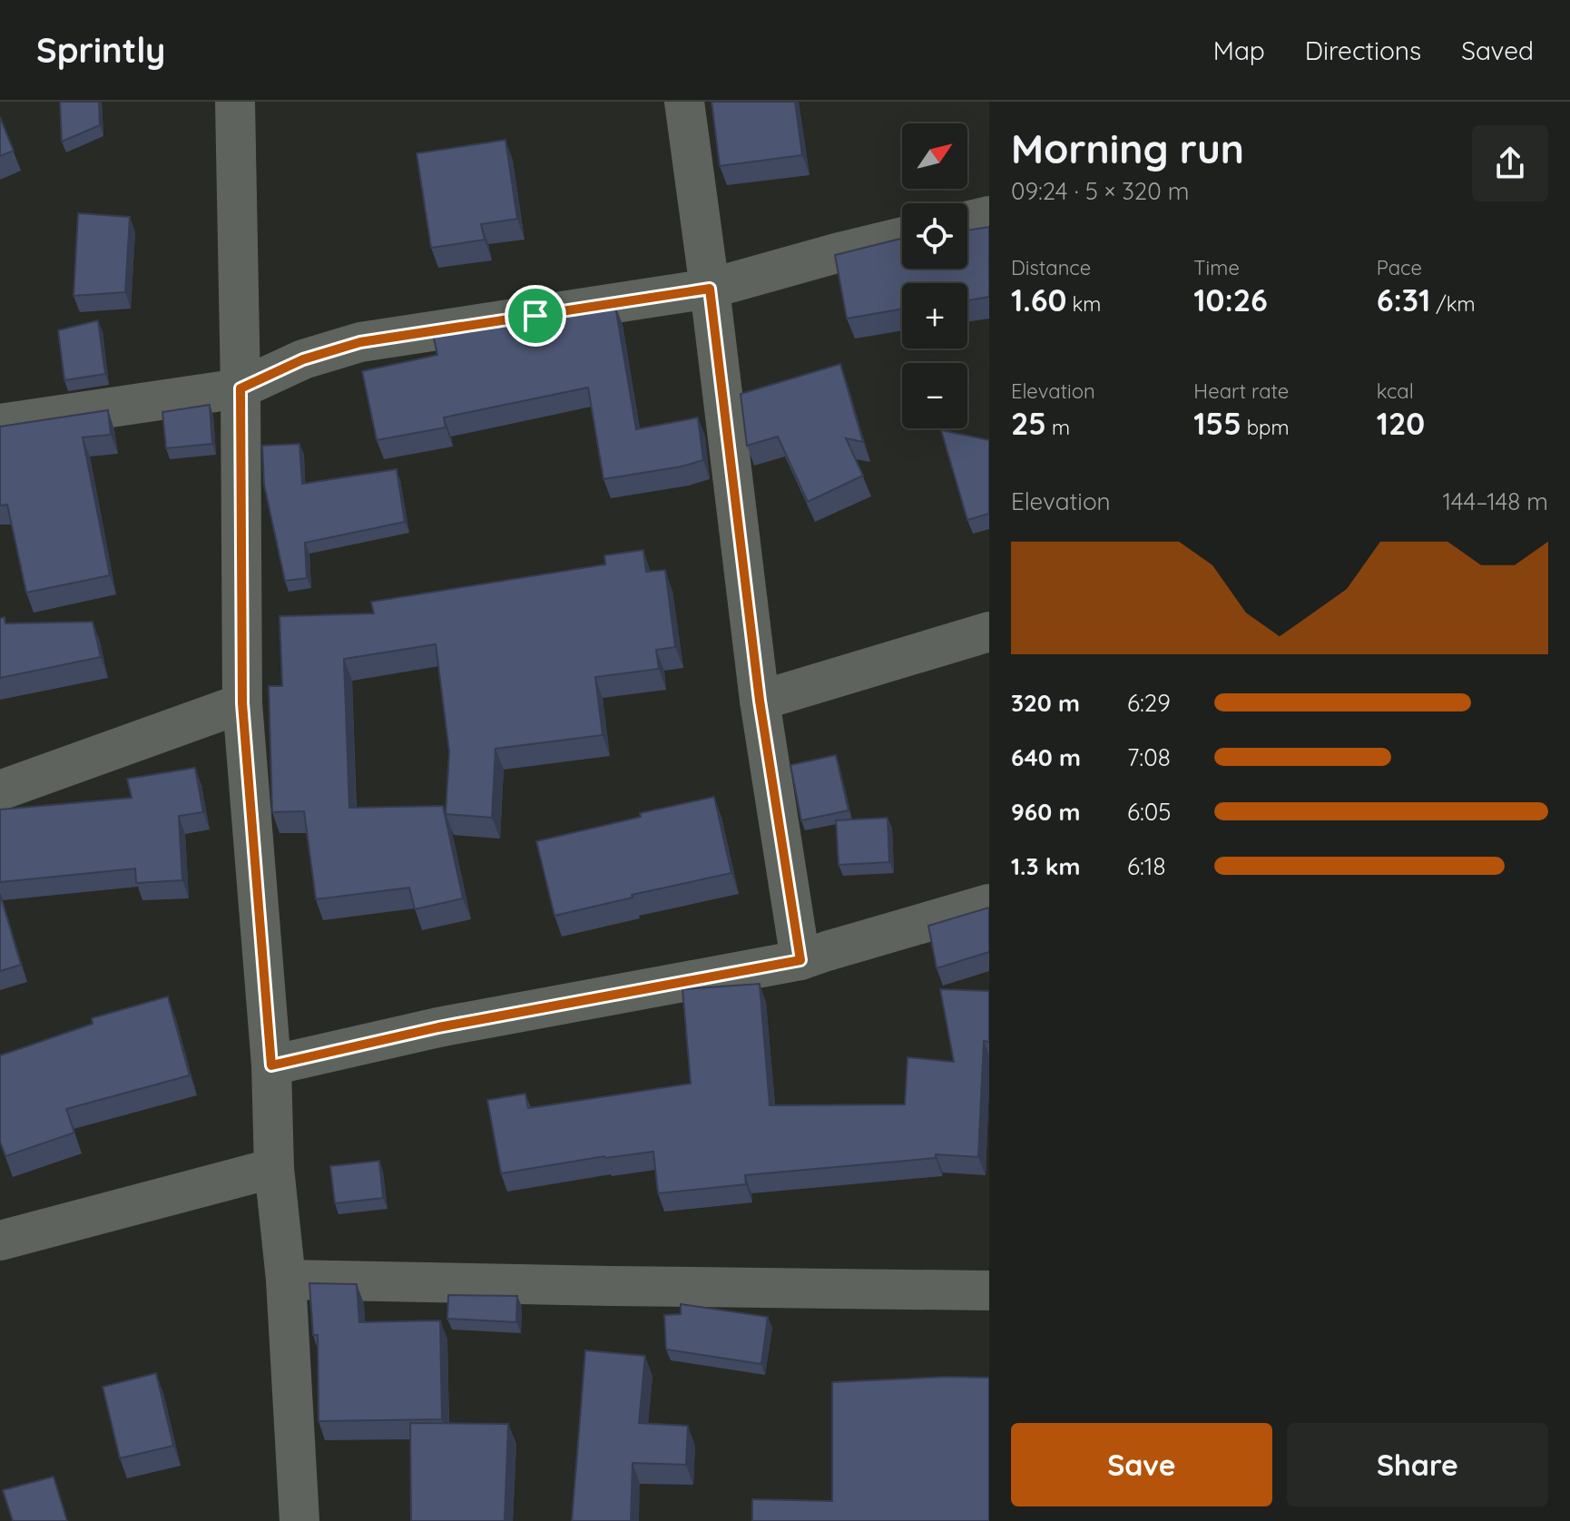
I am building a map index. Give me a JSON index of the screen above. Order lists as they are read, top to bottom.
{
  "north": "top right",
  "page": {
    "header": "Sprintly",
    "nav": ["Map", "Directions", "Saved"],
    "heading": ["Morning run", "09:24 · 5 × 320 m"],
    "map_buttons": ["+", "−"],
    "stats": [
      ["Distance", "1.60 km"],
      ["Time", "10:26"],
      ["Pace", "6:31 /km"],
      ["Elevation", "25 m"],
      ["Heart rate", "155 bpm"],
      ["kcal", "120"]
    ],
    "chart": ["Elevation", "144–148 m"],
    "list": [
      {
        "name": "320 m",
        "note": "6:29"
      },
      {
        "name": "640 m",
        "note": "7:08"
      },
      {
        "name": "960 m",
        "note": "6:05"
      },
      {
        "name": "1.3 km",
        "note": "6:18"
      }
    ],
    "buttons": ["Save", "Share"]
  }
}
